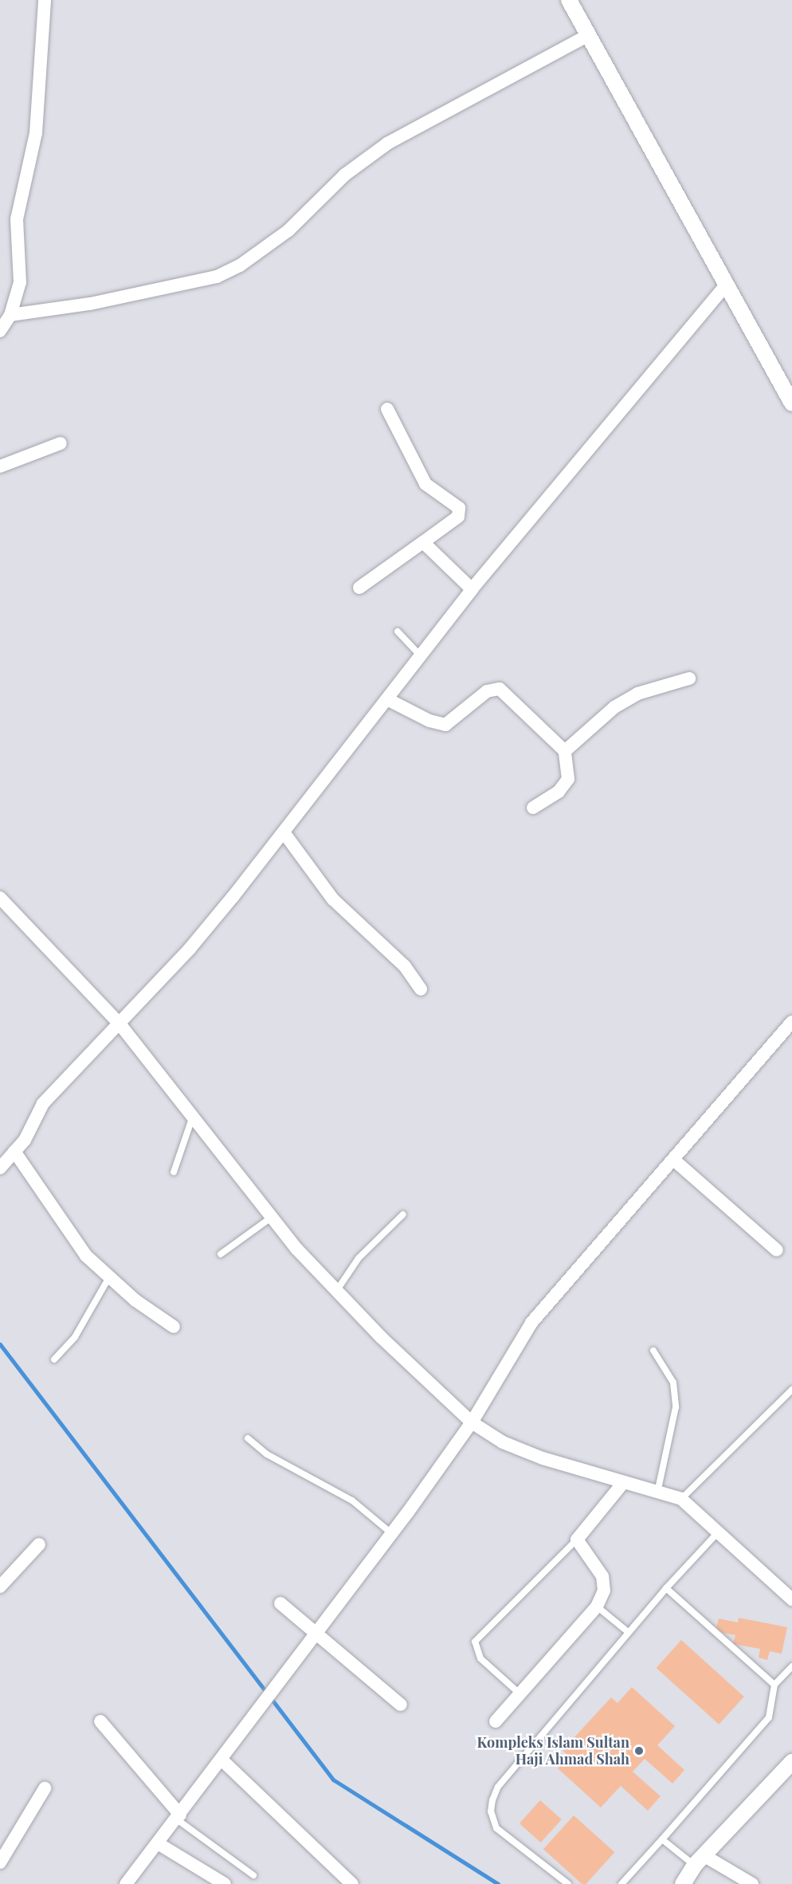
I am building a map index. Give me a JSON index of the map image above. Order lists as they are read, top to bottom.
{
  "places": ["Kompleks Islam Sultan Haji Ahmad Shah"]
}
